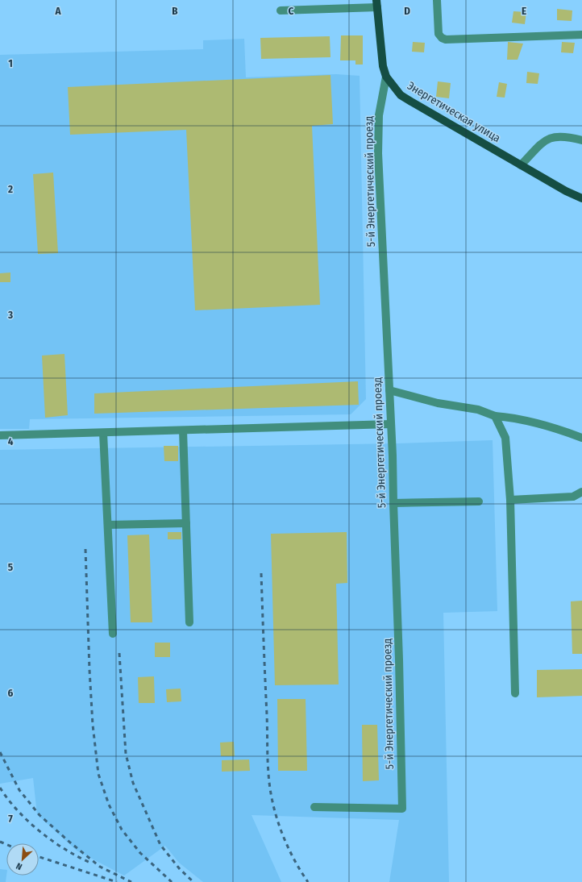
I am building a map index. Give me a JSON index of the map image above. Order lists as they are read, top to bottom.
{
  "streets": {
    "main road": ["Энергетическая улица"],
    "street": ["5-й Энергетический проезд"]
  },
  "crossings": [
    ["Энергетическая улица", "5-й Энергетический проезд"]
  ],
  "north": "bottom left",
  "grid": {
    "columns": [
      "A",
      "B",
      "C",
      "D",
      "E"
    ],
    "rows": [
      "1",
      "2",
      "3",
      "4",
      "5",
      "6",
      "7"
    ]
  }
}
